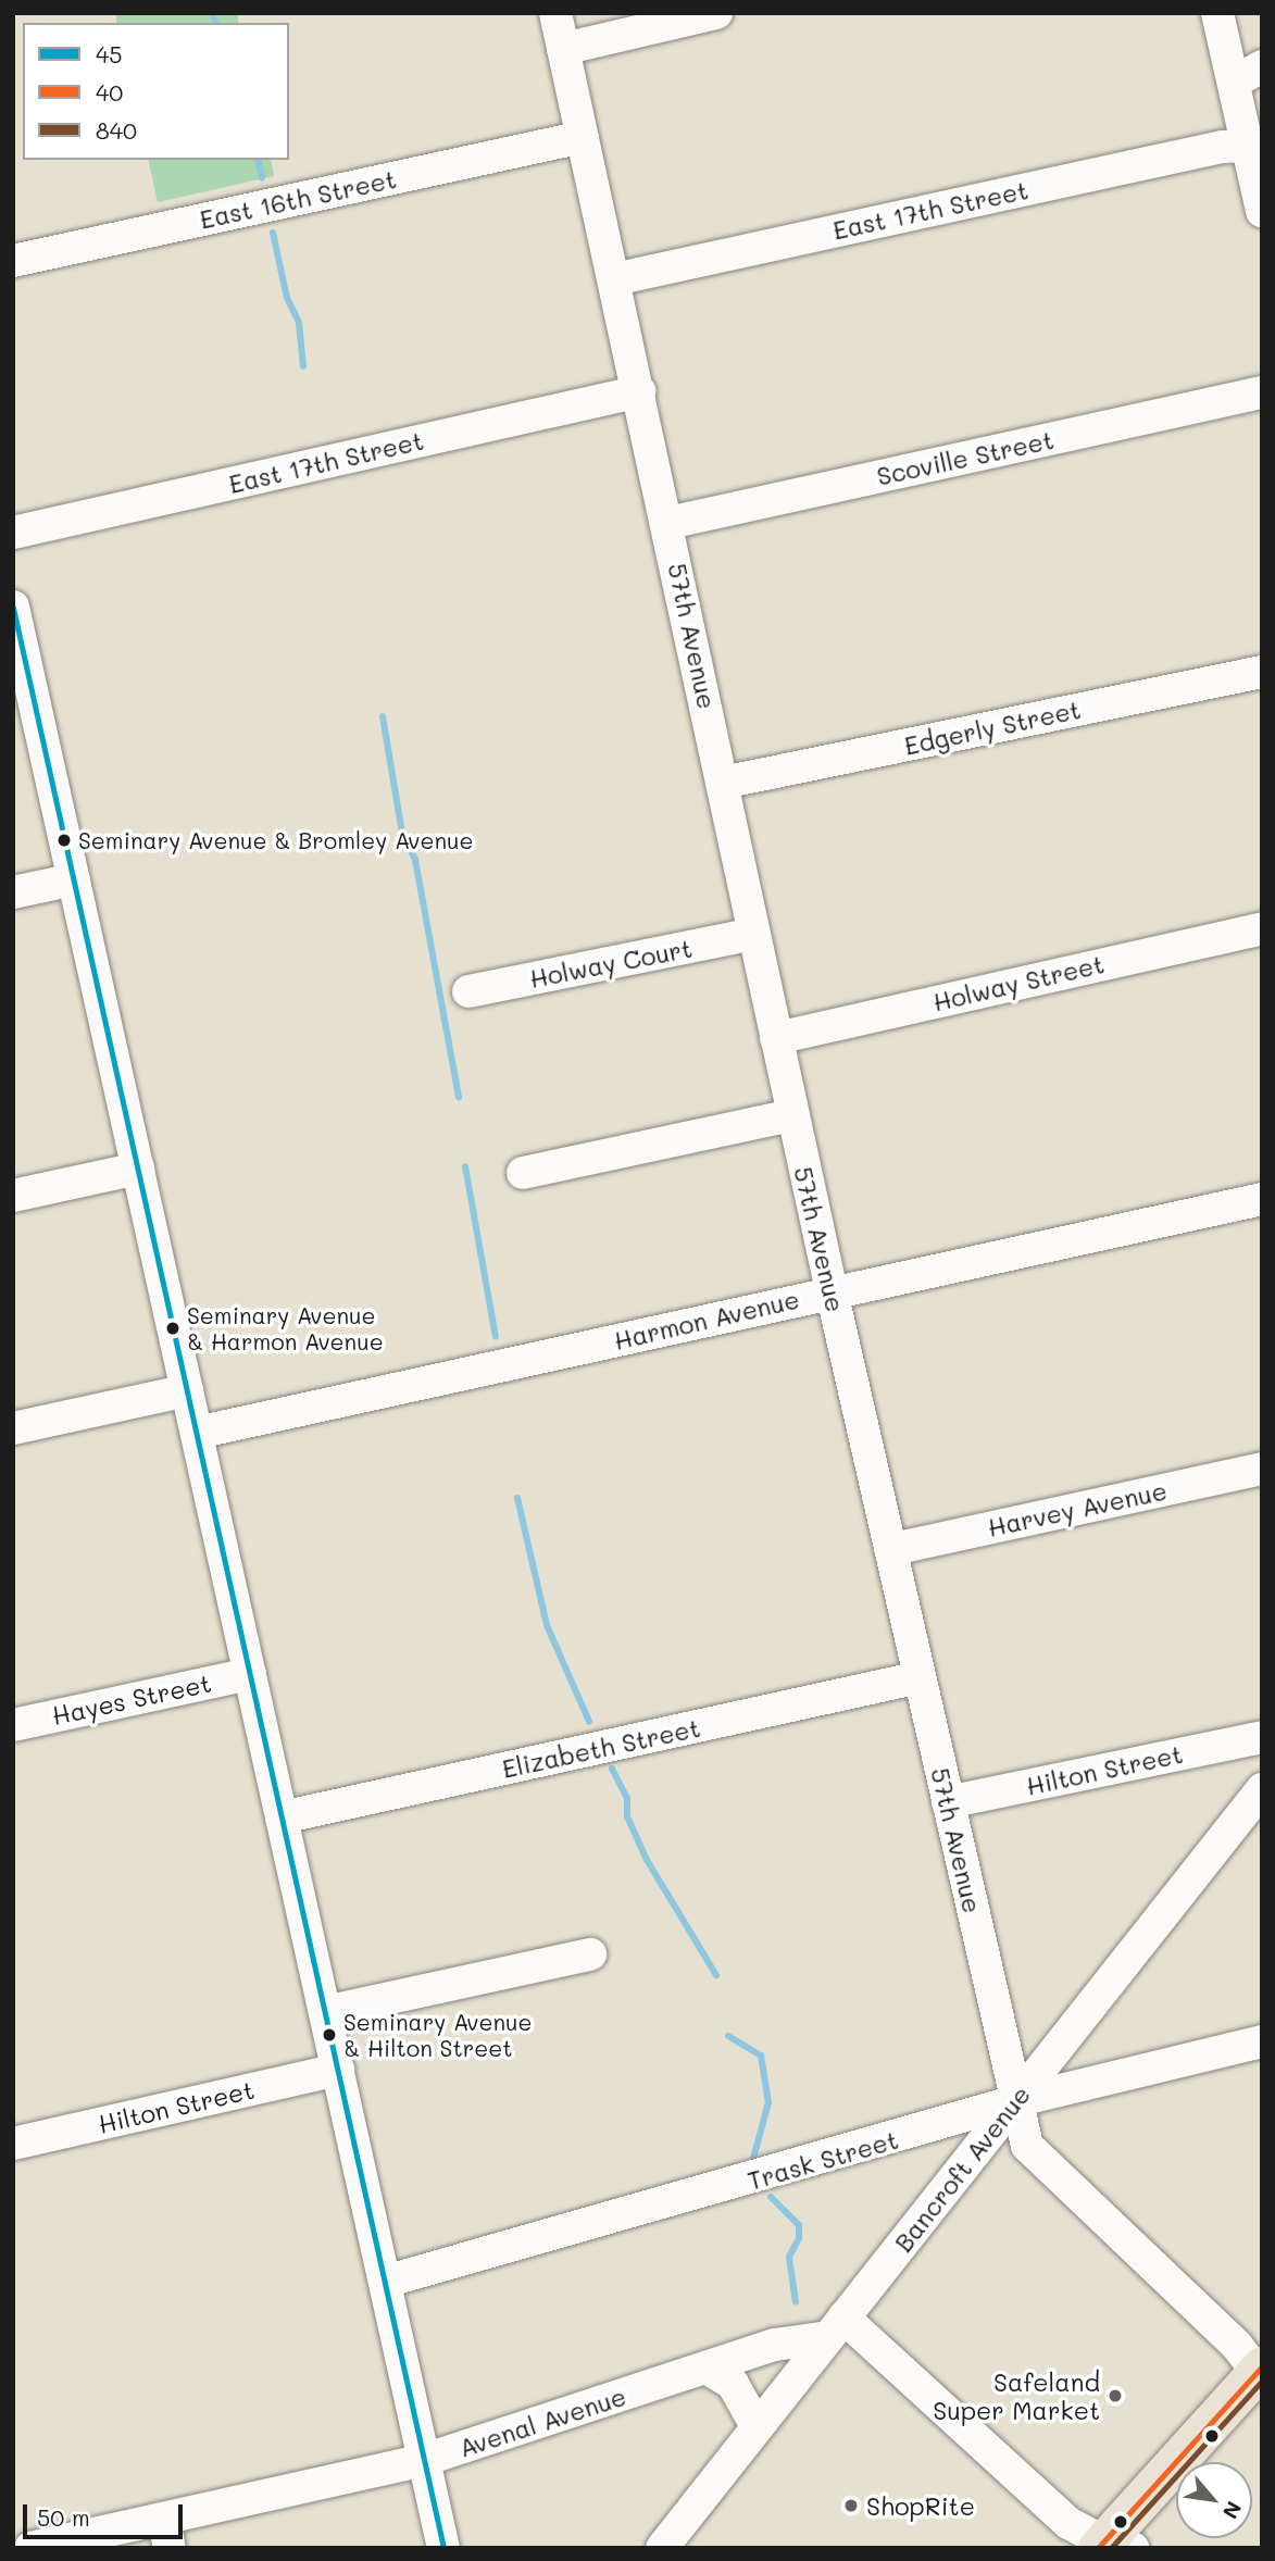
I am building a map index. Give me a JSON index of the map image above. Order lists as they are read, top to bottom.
{
  "streets": {
    "street": [
      "East 16th Street",
      "East 17th Street",
      "Scoville Street",
      "57th Avenue",
      "Edgerly Street",
      "Holway Court",
      "Holway Street",
      "Harmon Avenue",
      "Harvey Avenue",
      "Hayes Street",
      "Elizabeth Street",
      "Hilton Street",
      "Trask Street",
      "Bancroft Avenue",
      "Avenal Avenue"
    ]
  },
  "crossings": [
    ["East 16th Street", "57th Avenue"],
    ["East 17th Street", "57th Avenue"],
    ["Scoville Street", "57th Avenue"],
    ["57th Avenue", "Edgerly Street"],
    ["57th Avenue", "Holway Court"],
    ["57th Avenue", "Holway Street"],
    ["57th Avenue", "Harmon Avenue"],
    ["57th Avenue", "Harvey Avenue"],
    ["57th Avenue", "Elizabeth Street"],
    ["57th Avenue", "Hilton Street"],
    ["57th Avenue", "Trask Street"],
    ["57th Avenue", "Bancroft Avenue"],
    ["Trask Street", "Bancroft Avenue"],
    ["Bancroft Avenue", "Avenal Avenue"]
  ],
  "places": [
    "Seminary Avenue & Bromley Avenue",
    "Seminary Avenue & Harmon Avenue",
    "Seminary Avenue & Hilton Street",
    "Safeland Super Market",
    "ShopRite"
  ],
  "lines": ["transit line 45", "transit line 40", "transit line 840"],
  "legend": ["45", "40", "840"],
  "scale_bar": "50 m",
  "north": "bottom right"
}
